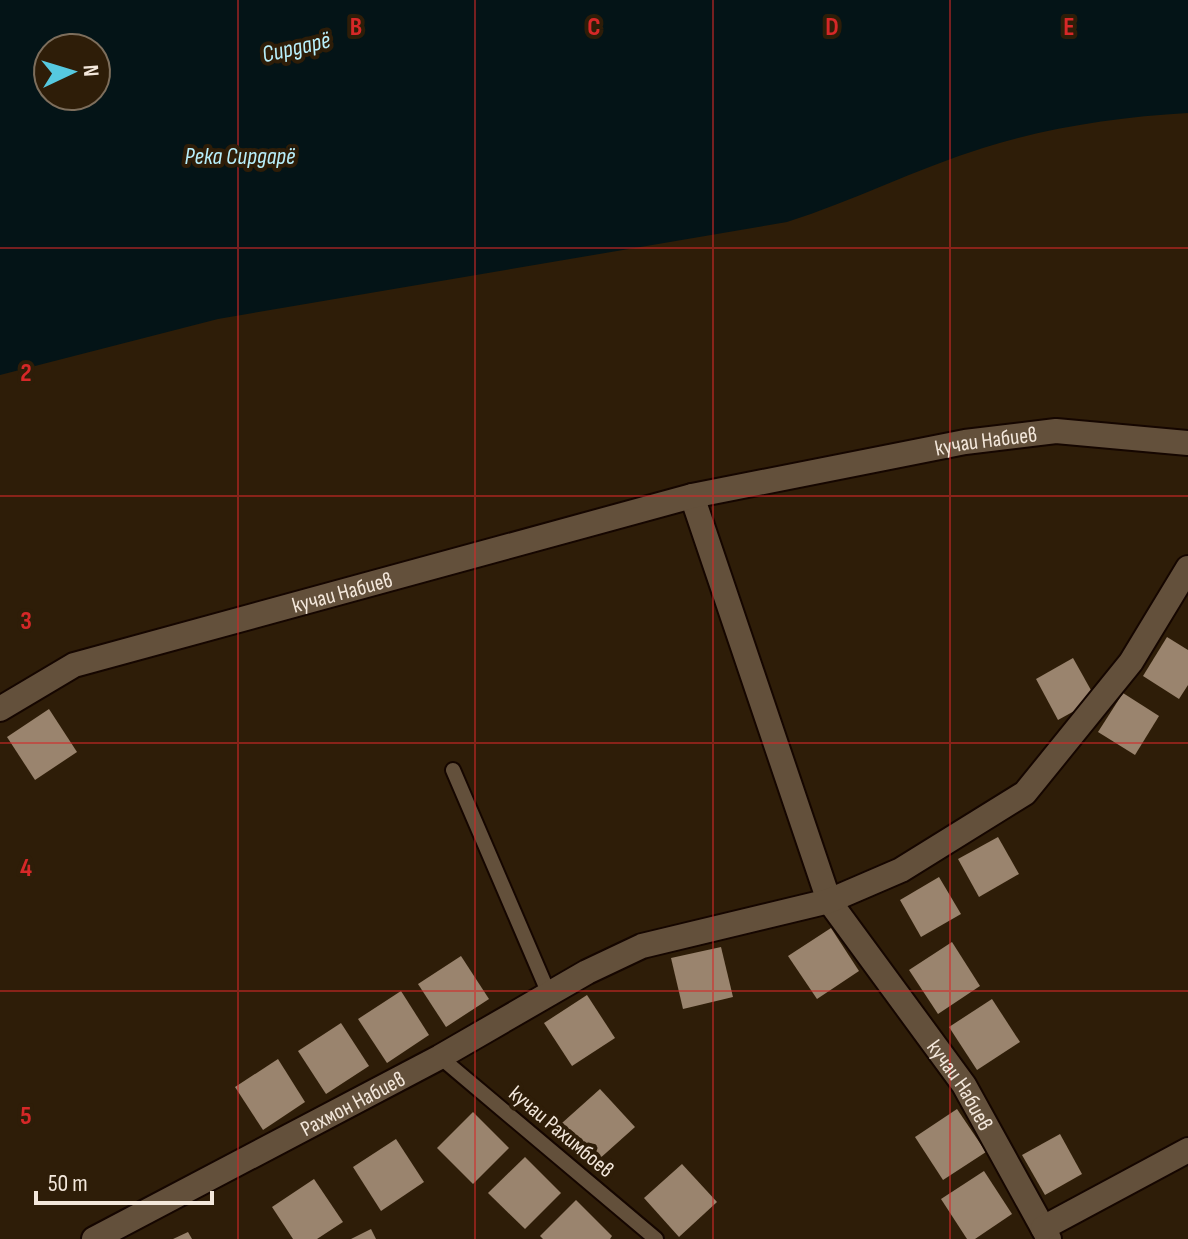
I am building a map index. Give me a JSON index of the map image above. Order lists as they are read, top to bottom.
{
  "streets": {
    "street": ["кучаи Набиев", "Рахмон Набиев"],
    "lane": ["кучаи Рахимбоев"]
  },
  "crossings": [
    ["Рахмон Набиев", "кучаи Рахимбоев"]
  ],
  "water": ["Сирдарё", "Река Сирдарё"],
  "scale_bar": "50 m",
  "north": "right",
  "grid": {
    "columns": [
      "B",
      "C",
      "D",
      "E"
    ],
    "rows": [
      "2",
      "3",
      "4",
      "5"
    ]
  }
}
